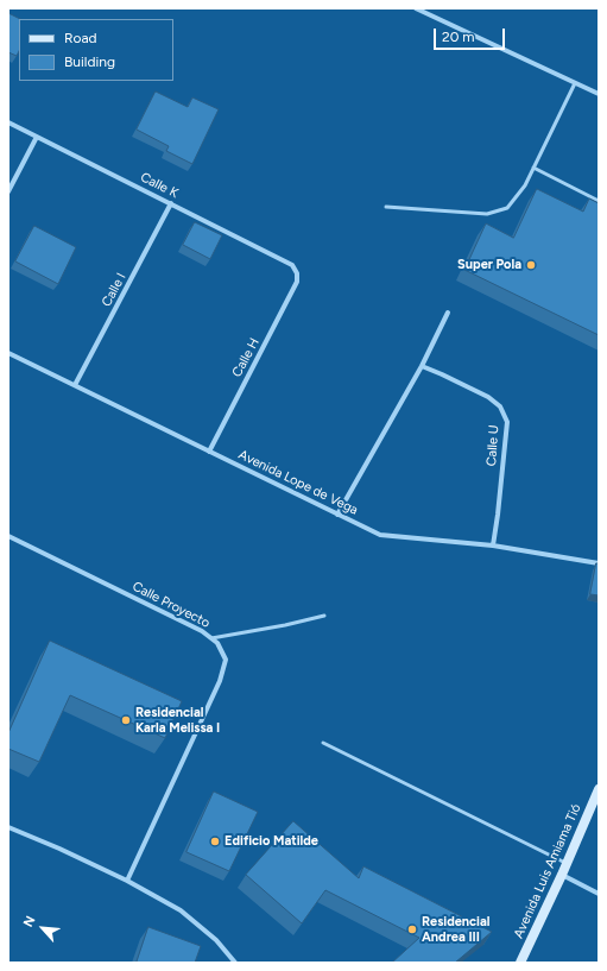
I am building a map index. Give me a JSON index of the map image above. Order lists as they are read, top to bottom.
{
  "streets": {
    "main road": ["Avenida Luis Amiama Tió"],
    "street": [
      "Calle K",
      "Calle I",
      "Calle H",
      "Calle U",
      "Avenida Lope de Vega",
      "Calle Proyecto"
    ]
  },
  "crossings": [
    ["Calle K", "Calle I"],
    ["Calle K", "Calle H"],
    ["Calle I", "Avenida Lope de Vega"],
    ["Calle H", "Avenida Lope de Vega"],
    ["Calle U", "Avenida Lope de Vega"]
  ],
  "places": [
    "Super Pola",
    "Residencial Karla Melissa I",
    "Edificio Matilde",
    "Residencial Andrea III"
  ],
  "legend": ["Road", "Building"],
  "scale_bar": "20 m",
  "north": "top left"
}
